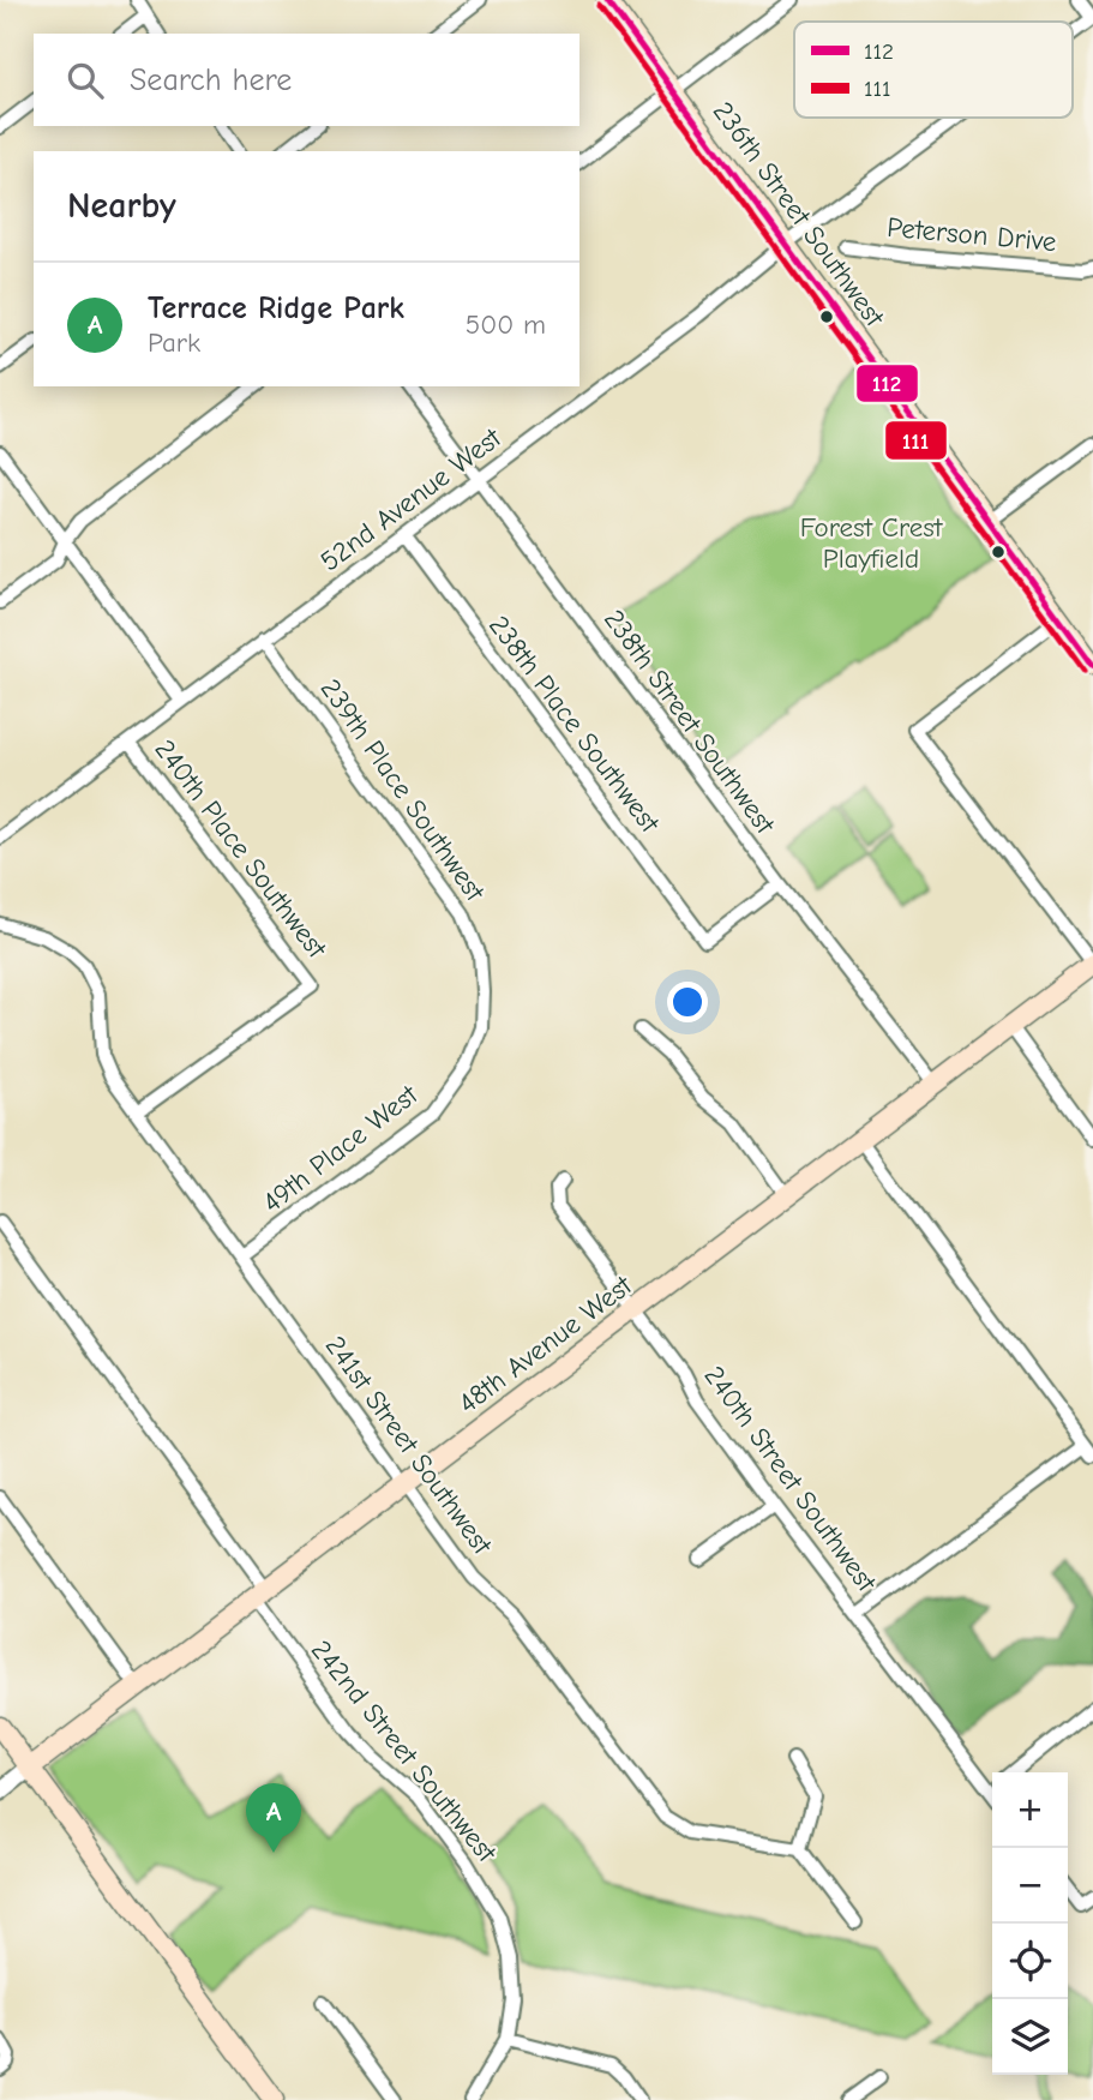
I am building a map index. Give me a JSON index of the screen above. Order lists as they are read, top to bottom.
{
  "streets": {
    "main road": ["236th Street Southwest", "48th Avenue West"],
    "street": [
      "Peterson Drive",
      "52nd Avenue West",
      "238th Street Southwest",
      "238th Place Southwest",
      "239th Place Southwest",
      "240th Place Southwest",
      "49th Place West",
      "241st Street Southwest",
      "240th Street Southwest",
      "242nd Street Southwest"
    ]
  },
  "crossings": [
    ["236th Street Southwest", "52nd Avenue West"],
    ["52nd Avenue West", "238th Street Southwest"],
    ["52nd Avenue West", "238th Place Southwest"],
    ["52nd Avenue West", "239th Place Southwest"],
    ["52nd Avenue West", "240th Place Southwest"],
    ["238th Street Southwest", "238th Place Southwest"],
    ["238th Street Southwest", "48th Avenue West"],
    ["239th Place Southwest", "49th Place West"],
    ["240th Place Southwest", "241st Street Southwest"],
    ["49th Place West", "241st Street Southwest"],
    ["48th Avenue West", "241st Street Southwest"],
    ["48th Avenue West", "240th Street Southwest"],
    ["48th Avenue West", "242nd Street Southwest"]
  ],
  "parks": ["Forest Crest Playfield"],
  "lines": ["transit line 112", "transit line 111"],
  "legend": ["112", "111"],
  "page": {
    "search": "Search here",
    "heading": "Nearby",
    "list": [
      {
        "mark": "A",
        "name": "Terrace Ridge Park",
        "note": "Park",
        "value": "500 m"
      }
    ],
    "map_buttons": ["+", "−"],
    "pins": "A"
  }
}
